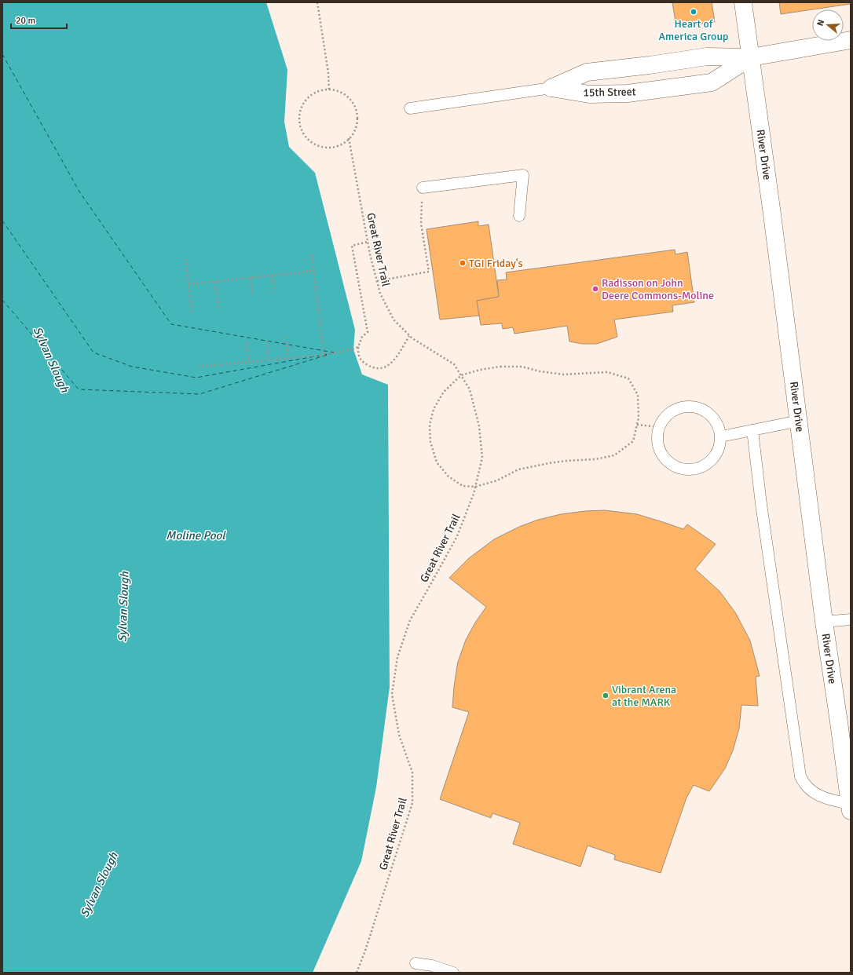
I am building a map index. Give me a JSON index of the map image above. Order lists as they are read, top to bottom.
{
  "streets": {
    "main road": ["15th Street", "River Drive"],
    "path": ["Great River Trail"]
  },
  "crossings": [
    ["15th Street", "River Drive"]
  ],
  "water": ["Sylvan Slough", "Moline Pool"],
  "places": [
    "Heart of America Group",
    "TGI Friday's",
    "Radisson on John Deere Commons-Moline",
    "Vibrant Arena at the MARK"
  ],
  "scale_bar": "20 m",
  "north": "left"
}
